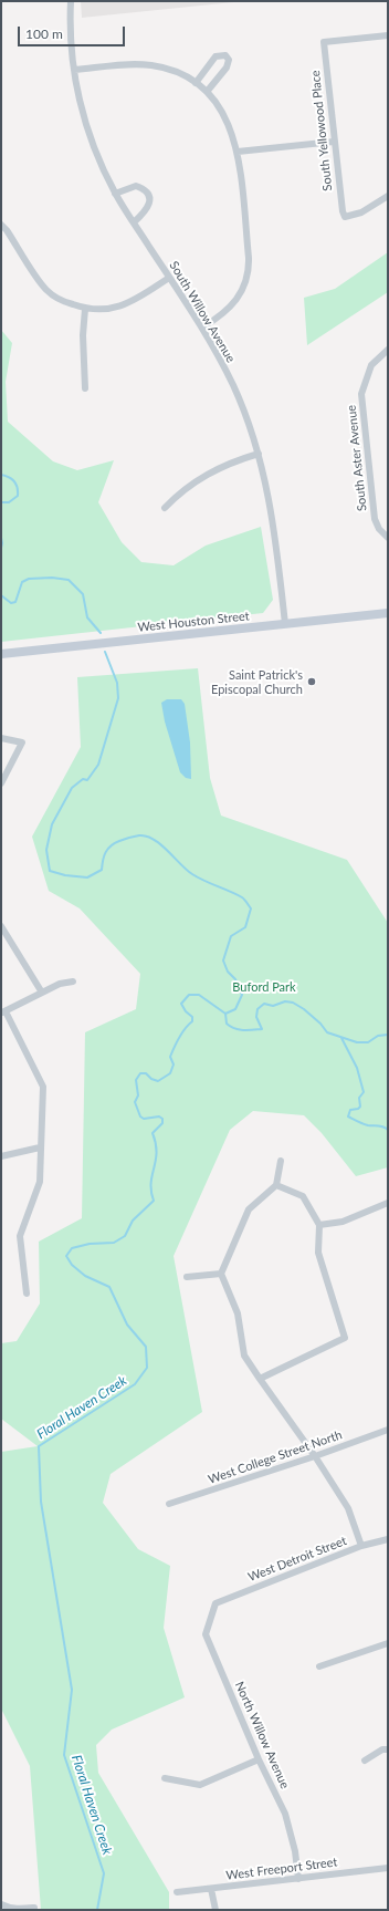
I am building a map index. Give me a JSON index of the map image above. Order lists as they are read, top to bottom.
{
  "streets": {
    "main road": ["West Houston Street"],
    "street": [
      "South Yellowood Place",
      "South Willow Avenue",
      "South Aster Avenue",
      "West College Street North",
      "West Detroit Street",
      "North Willow Avenue",
      "West Freeport Street"
    ]
  },
  "crossings": [
    ["South Willow Avenue", "West Houston Street"],
    ["West Detroit Street", "North Willow Avenue"],
    ["North Willow Avenue", "West Freeport Street"]
  ],
  "water": ["Floral Haven Creek"],
  "parks": ["Buford Park"],
  "places": ["Saint Patrick's Episcopal Church"],
  "scale_bar": "100 m"
}
